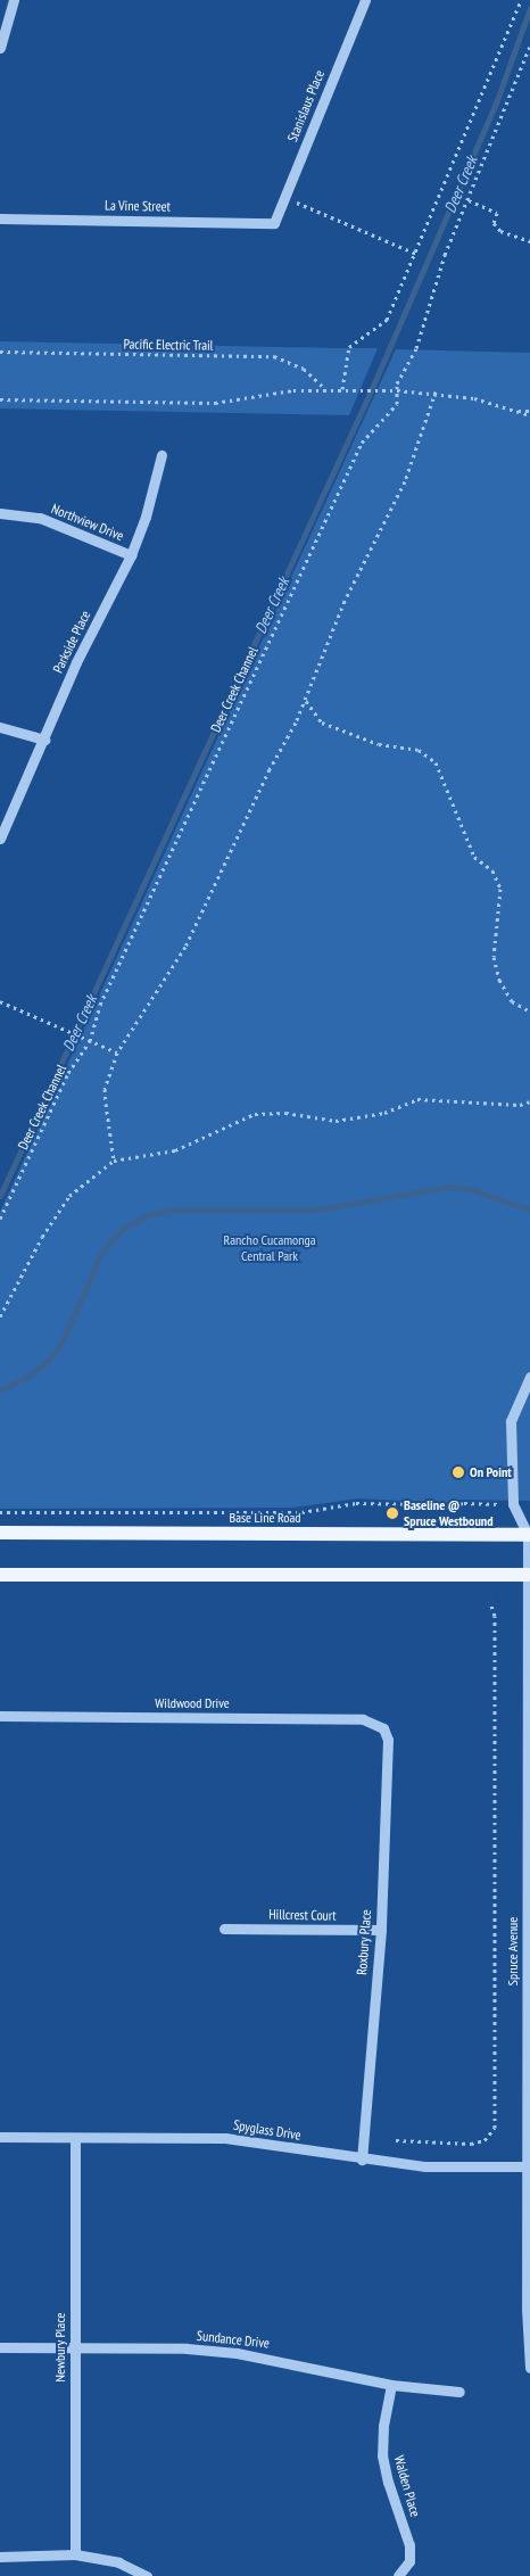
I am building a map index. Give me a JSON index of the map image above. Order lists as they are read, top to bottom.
{
  "streets": {
    "main road": ["Base Line Road"],
    "street": [
      "Stanislaus Place",
      "La Vine Street",
      "Northview Drive",
      "Parkside Place",
      "Wildwood Drive",
      "Hillcrest Court",
      "Roxbury Place",
      "Spruce Avenue",
      "Spyglass Drive",
      "Sundance Drive",
      "Newbury Place",
      "Walden Place"
    ],
    "path": ["Pacific Electric Trail", "Deer Creek Channel"]
  },
  "crossings": [
    ["Stanislaus Place", "La Vine Street"],
    ["Northview Drive", "Parkside Place"],
    ["Base Line Road", "Spruce Avenue"],
    ["Wildwood Drive", "Roxbury Place"],
    ["Hillcrest Court", "Roxbury Place"],
    ["Roxbury Place", "Spyglass Drive"],
    ["Spruce Avenue", "Spyglass Drive"],
    ["Spyglass Drive", "Newbury Place"],
    ["Sundance Drive", "Newbury Place"],
    ["Sundance Drive", "Walden Place"]
  ],
  "water": ["Deer Creek"],
  "parks": ["Rancho Cucamonga Central Park"],
  "places": ["On Point", "Baseline @ Spruce Westbound"]
}
